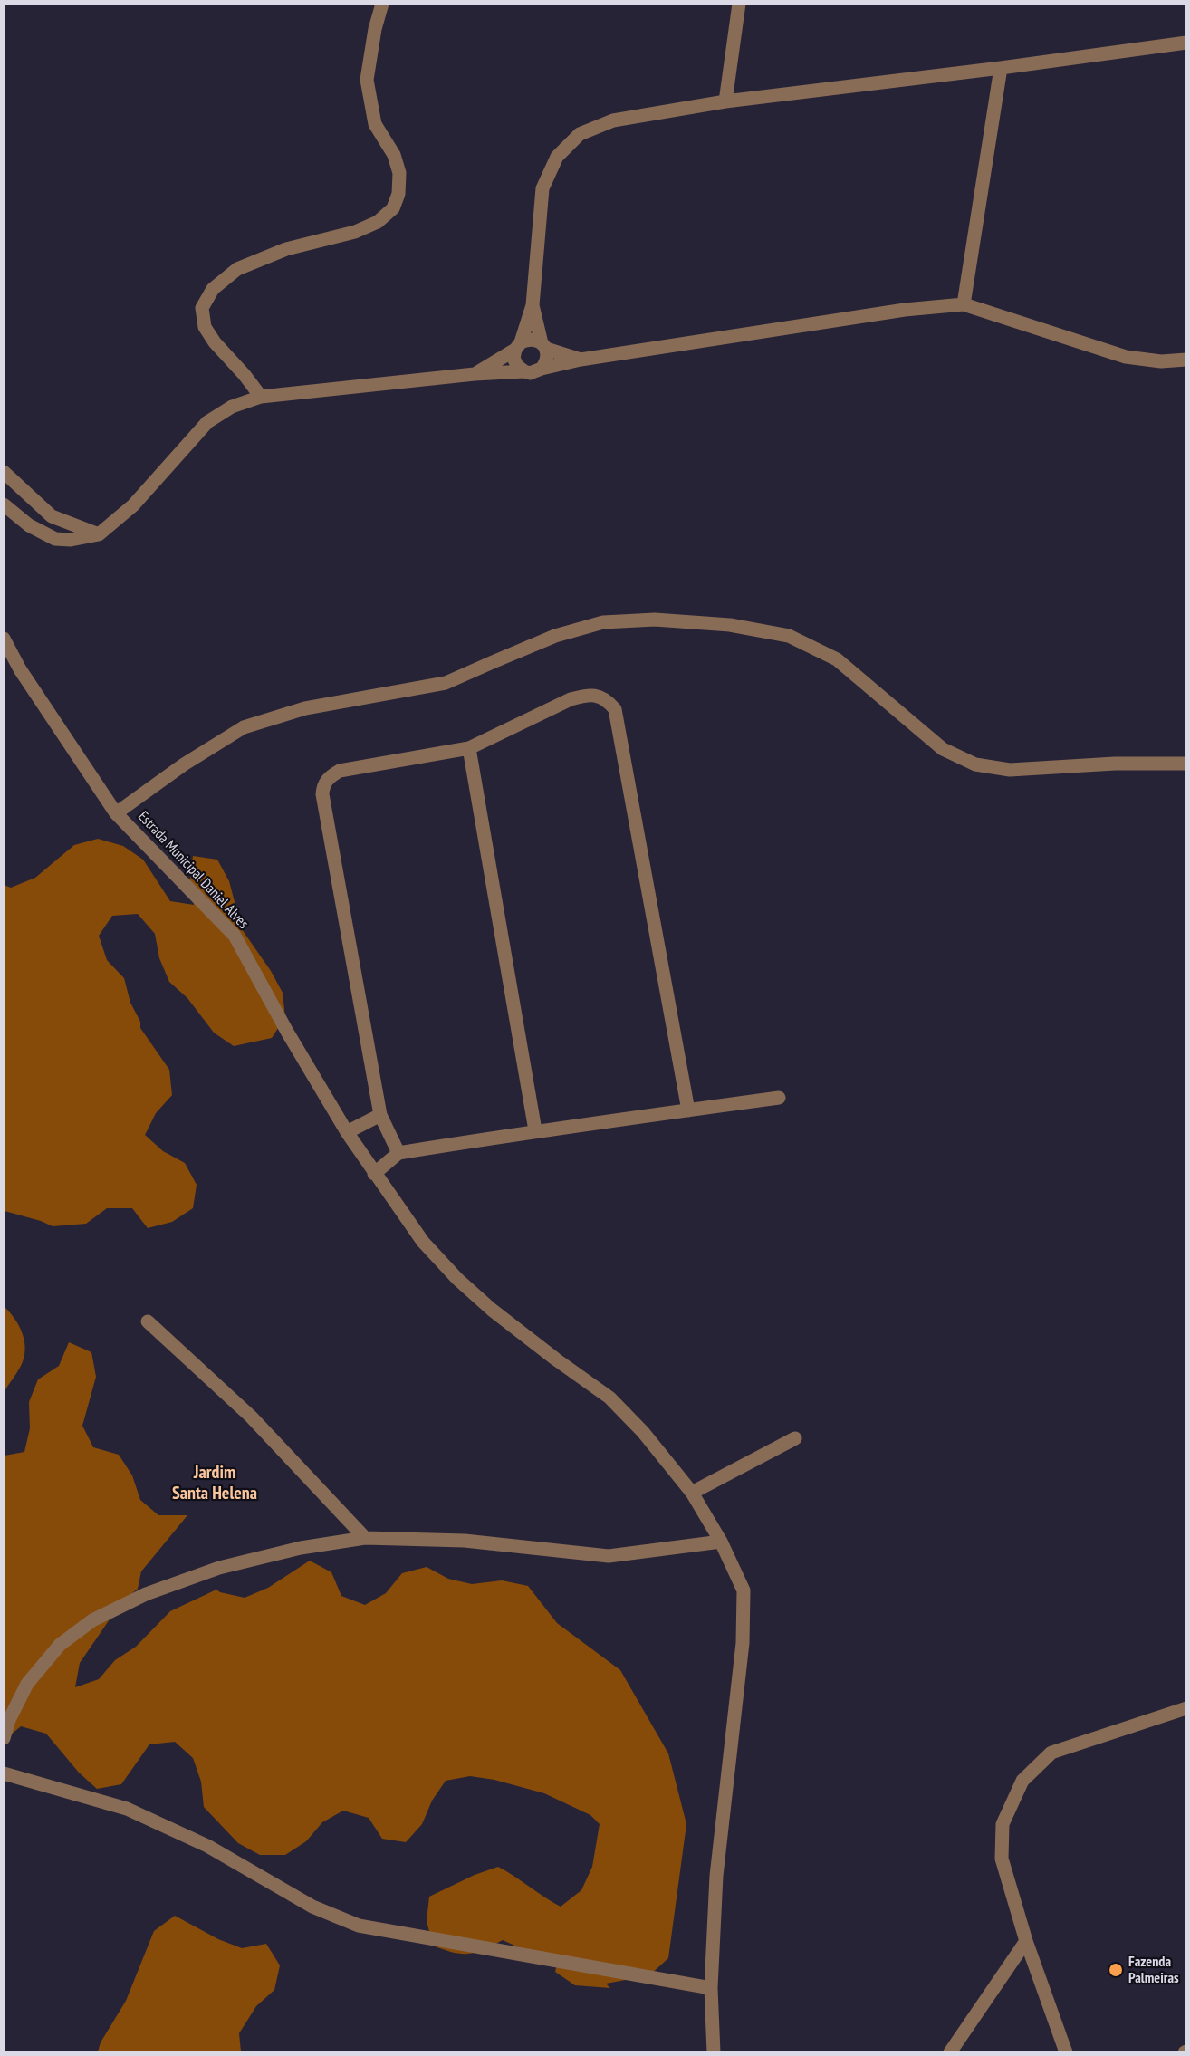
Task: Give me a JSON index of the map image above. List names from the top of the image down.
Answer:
{
  "streets": {
    "street": ["Estrada Municipal Daniel Alves"]
  },
  "districts": ["Jardim Santa Helena"],
  "places": ["Fazenda Palmeiras"]
}
